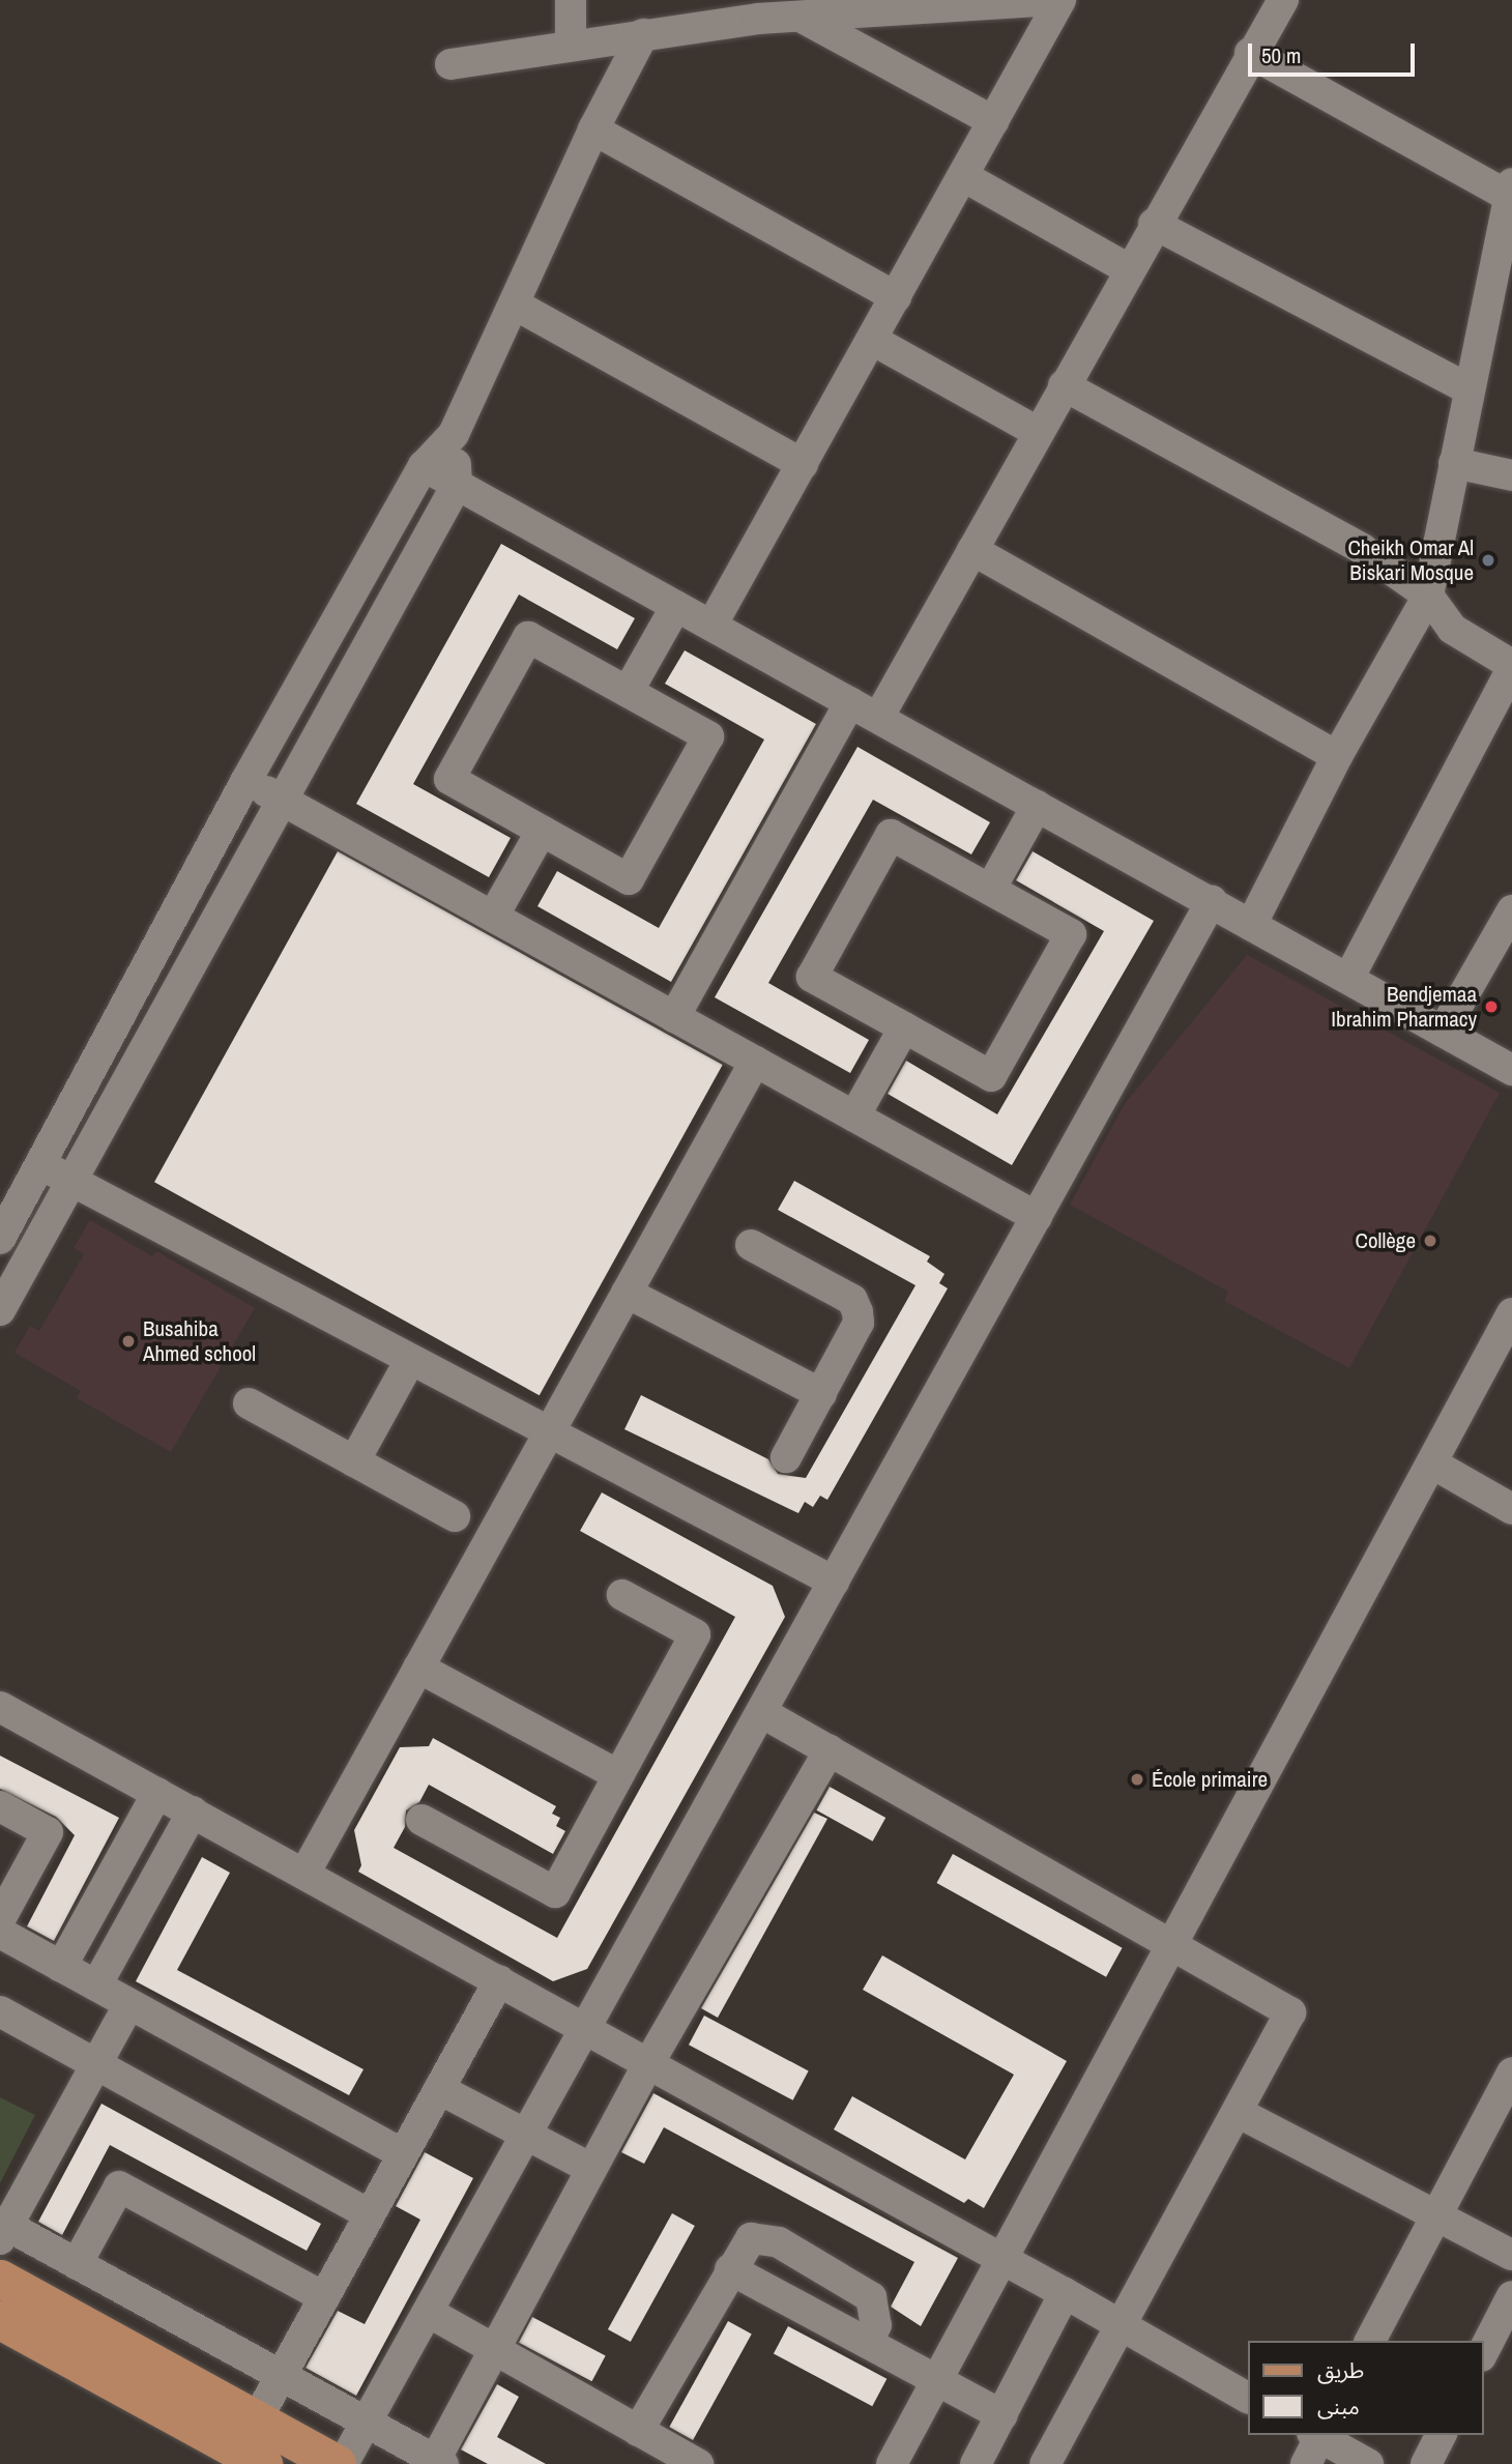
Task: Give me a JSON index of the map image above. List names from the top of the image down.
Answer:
{
  "places": [
    "Cheikh Omar Al Biskari Mosque",
    "Bendjemaa Ibrahim Pharmacy",
    "Collège",
    "Busahiba Ahmed school",
    "École primaire"
  ],
  "legend": ["طريق", "مبنى"],
  "scale_bar": "50 m"
}
